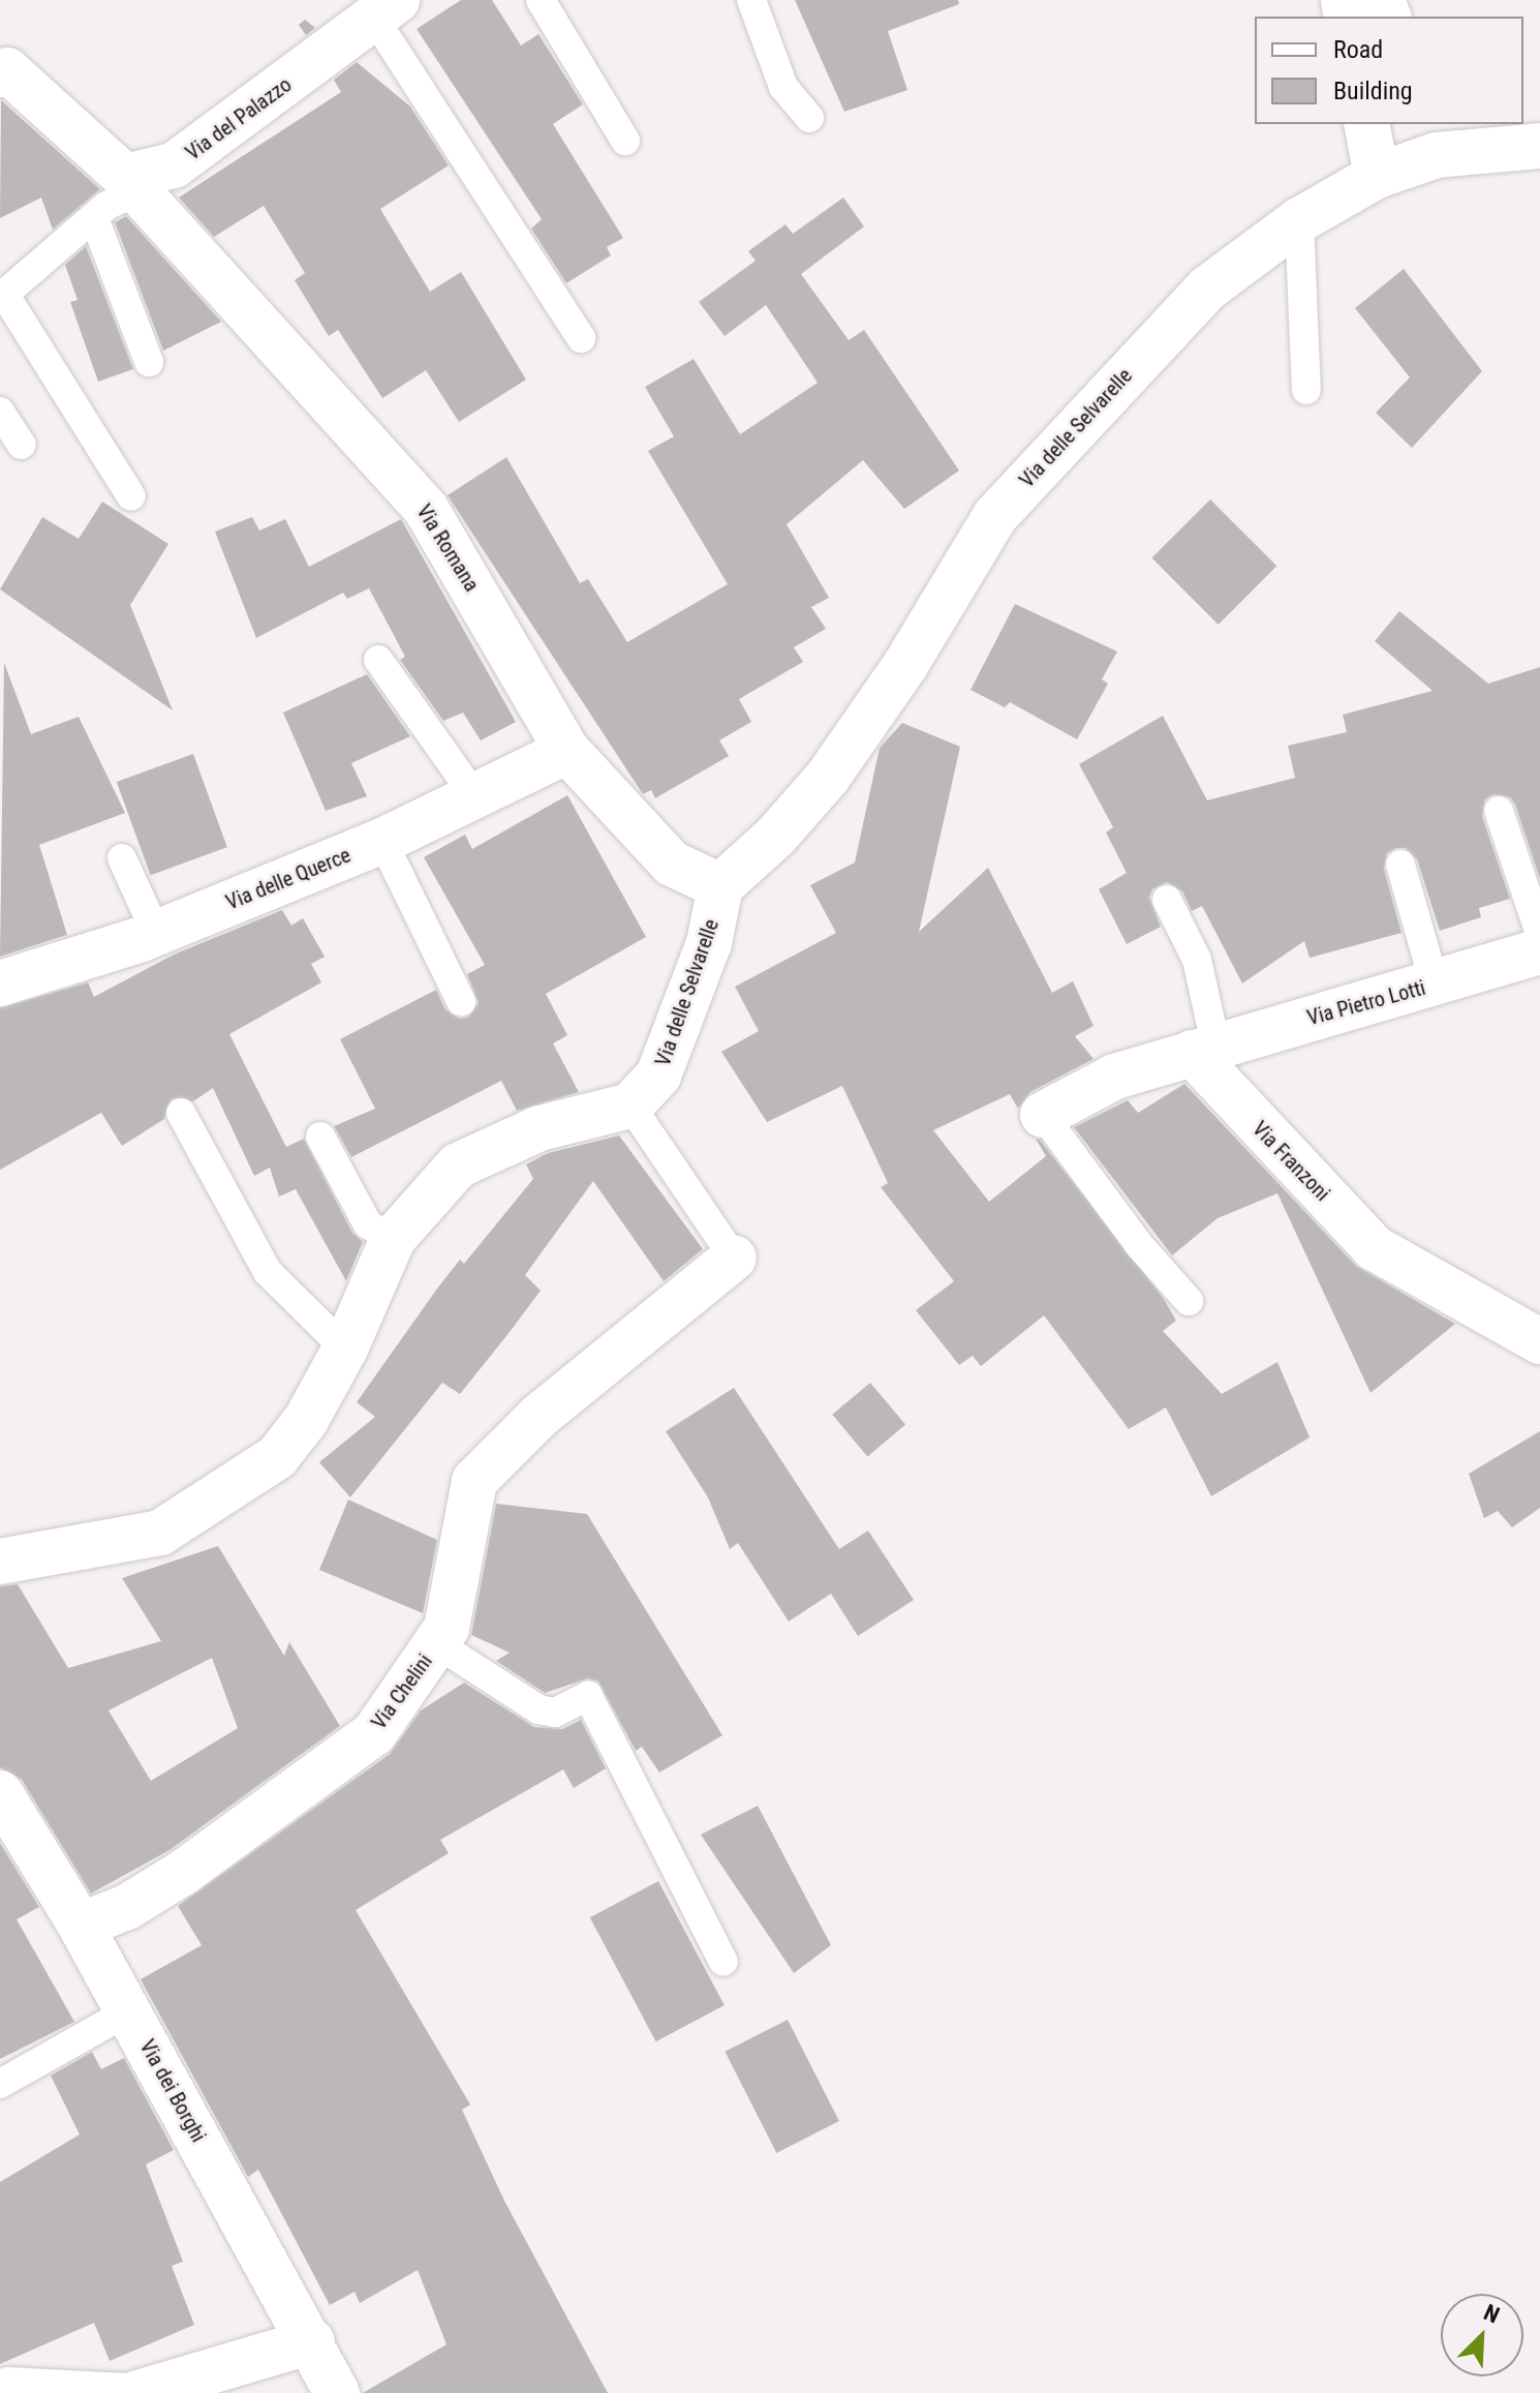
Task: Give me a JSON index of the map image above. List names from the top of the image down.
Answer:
{
  "streets": {
    "street": [
      "Via del Palazzo",
      "Via delle Selvarelle",
      "Via Romana",
      "Via delle Querce",
      "Via Pietro Lotti",
      "Via Franzoni",
      "Via Chelini",
      "Via dei Borghi"
    ]
  },
  "crossings": [
    ["Via del Palazzo", "Via Romana"],
    ["Via delle Selvarelle", "Via Romana"],
    ["Via Romana", "Via delle Querce"],
    ["Via Pietro Lotti", "Via Franzoni"],
    ["Via Chelini", "Via dei Borghi"]
  ],
  "legend": ["Road", "Building"],
  "north": "top right"
}
